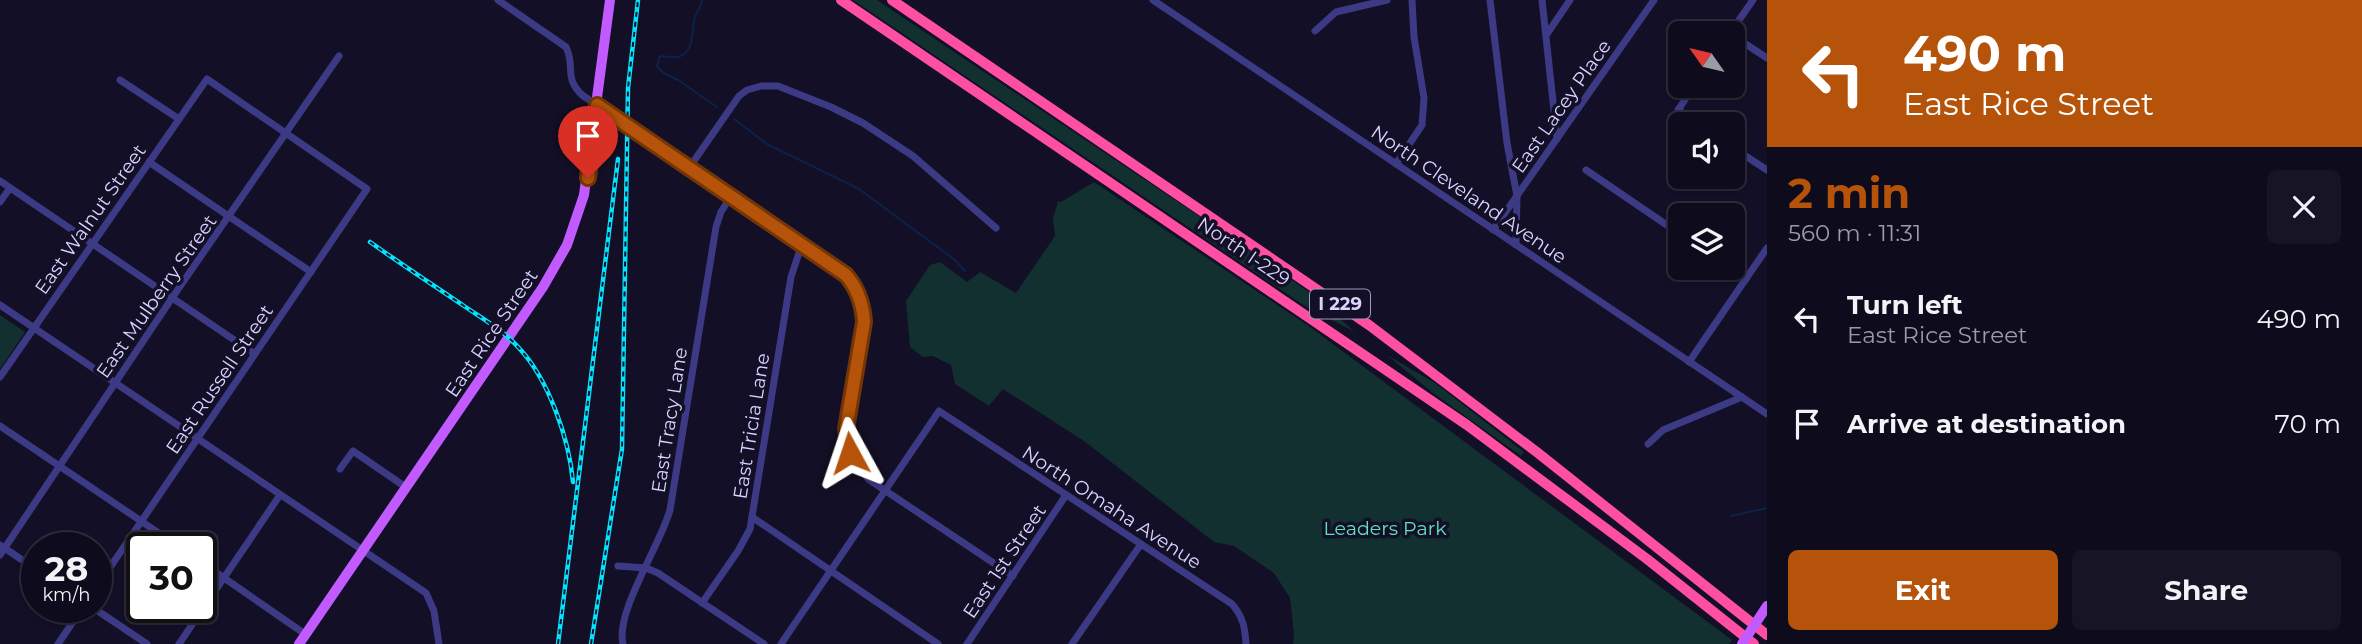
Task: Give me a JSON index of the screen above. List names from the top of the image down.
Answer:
{
  "streets": {
    "highway": ["North I-229", "I 229"],
    "main road": ["East Rice Street"],
    "street": [
      "East Lacey Place",
      "North Cleveland Avenue",
      "East Walnut Street",
      "East Mulberry Street",
      "East Russell Street",
      "East Tracy Lane",
      "East Tricia Lane",
      "North Omaha Avenue",
      "East 1st Street"
    ]
  },
  "crossings": [
    ["East Lacey Place", "North Cleveland Avenue"],
    ["East Walnut Street", "East Mulberry Street"],
    ["East Walnut Street", "East Russell Street"],
    ["East Mulberry Street", "East Russell Street"],
    ["North Omaha Avenue", "East 1st Street"]
  ],
  "parks": ["Leaders Park"],
  "north": "top left",
  "page": {
    "turn": ["490 m", "East Rice Street"],
    "heading": ["2 min", "560 m · 11:31"],
    "list": [
      {
        "name": "Turn left",
        "note": "East Rice Street",
        "value": "490 m"
      },
      {
        "name": "Arrive at destination",
        "value": "70 m"
      }
    ],
    "speed": "28 km/h",
    "limit": "30",
    "buttons": ["Exit", "Share"]
  }
}
